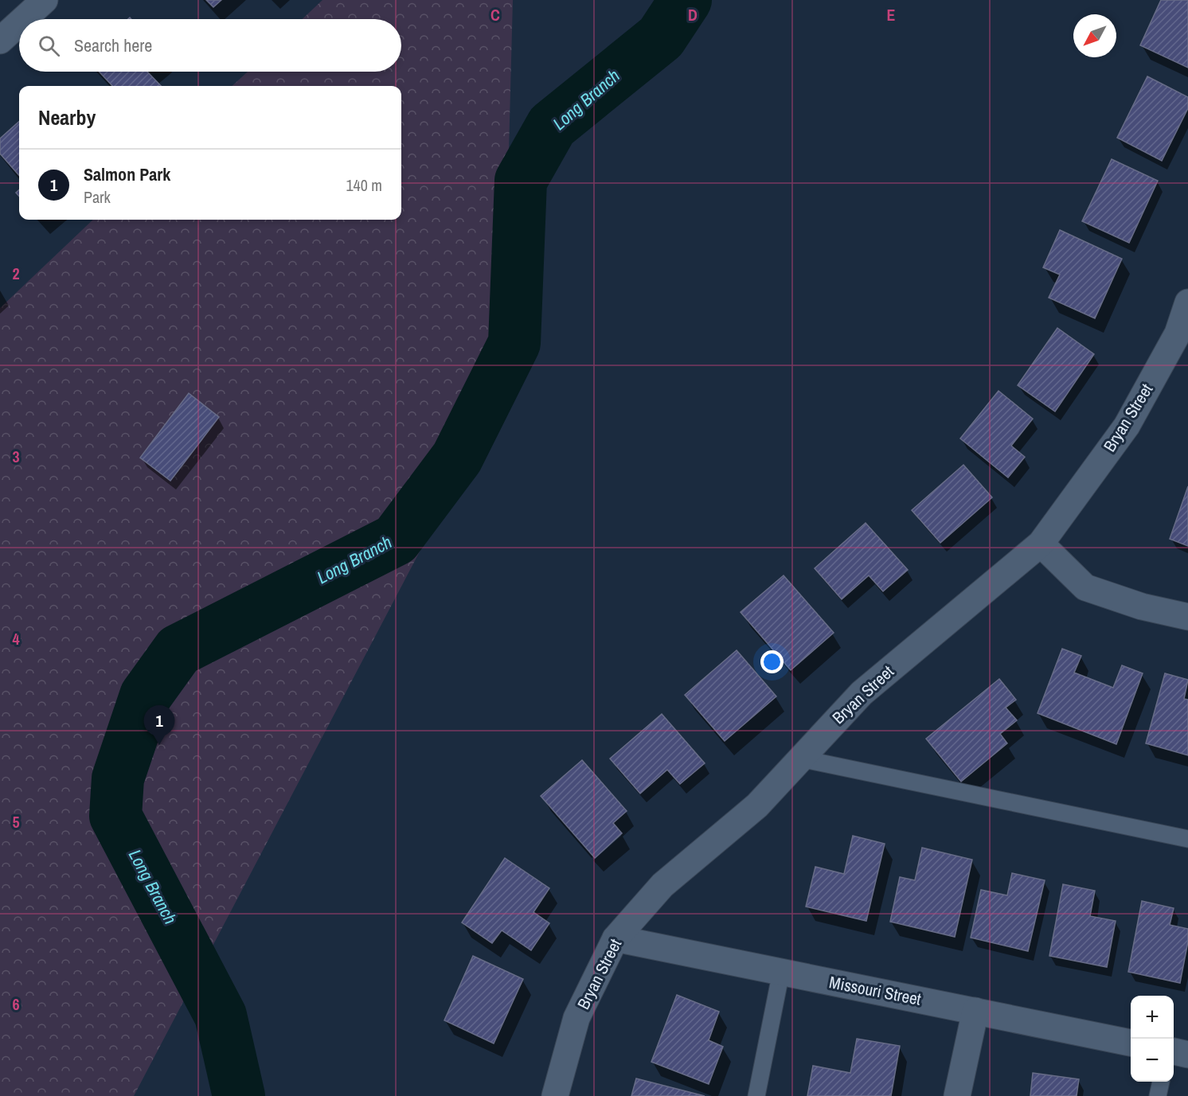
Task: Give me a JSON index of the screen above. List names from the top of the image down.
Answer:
{
  "streets": {
    "street": ["Bryan Street", "Missouri Street"]
  },
  "crossings": [
    ["Bryan Street", "Missouri Street"]
  ],
  "water": ["Long Branch"],
  "north": "bottom left",
  "page": {
    "search": "Search here",
    "heading": "Nearby",
    "list": [
      {
        "mark": "1",
        "name": "Salmon Park",
        "note": "Park",
        "value": "140 m"
      }
    ],
    "pins": "1",
    "map_buttons": ["+", "−"]
  },
  "grid": {
    "columns": ["C", "D", "E"],
    "rows": [
      "2",
      "3",
      "4",
      "5",
      "6"
    ]
  }
}
